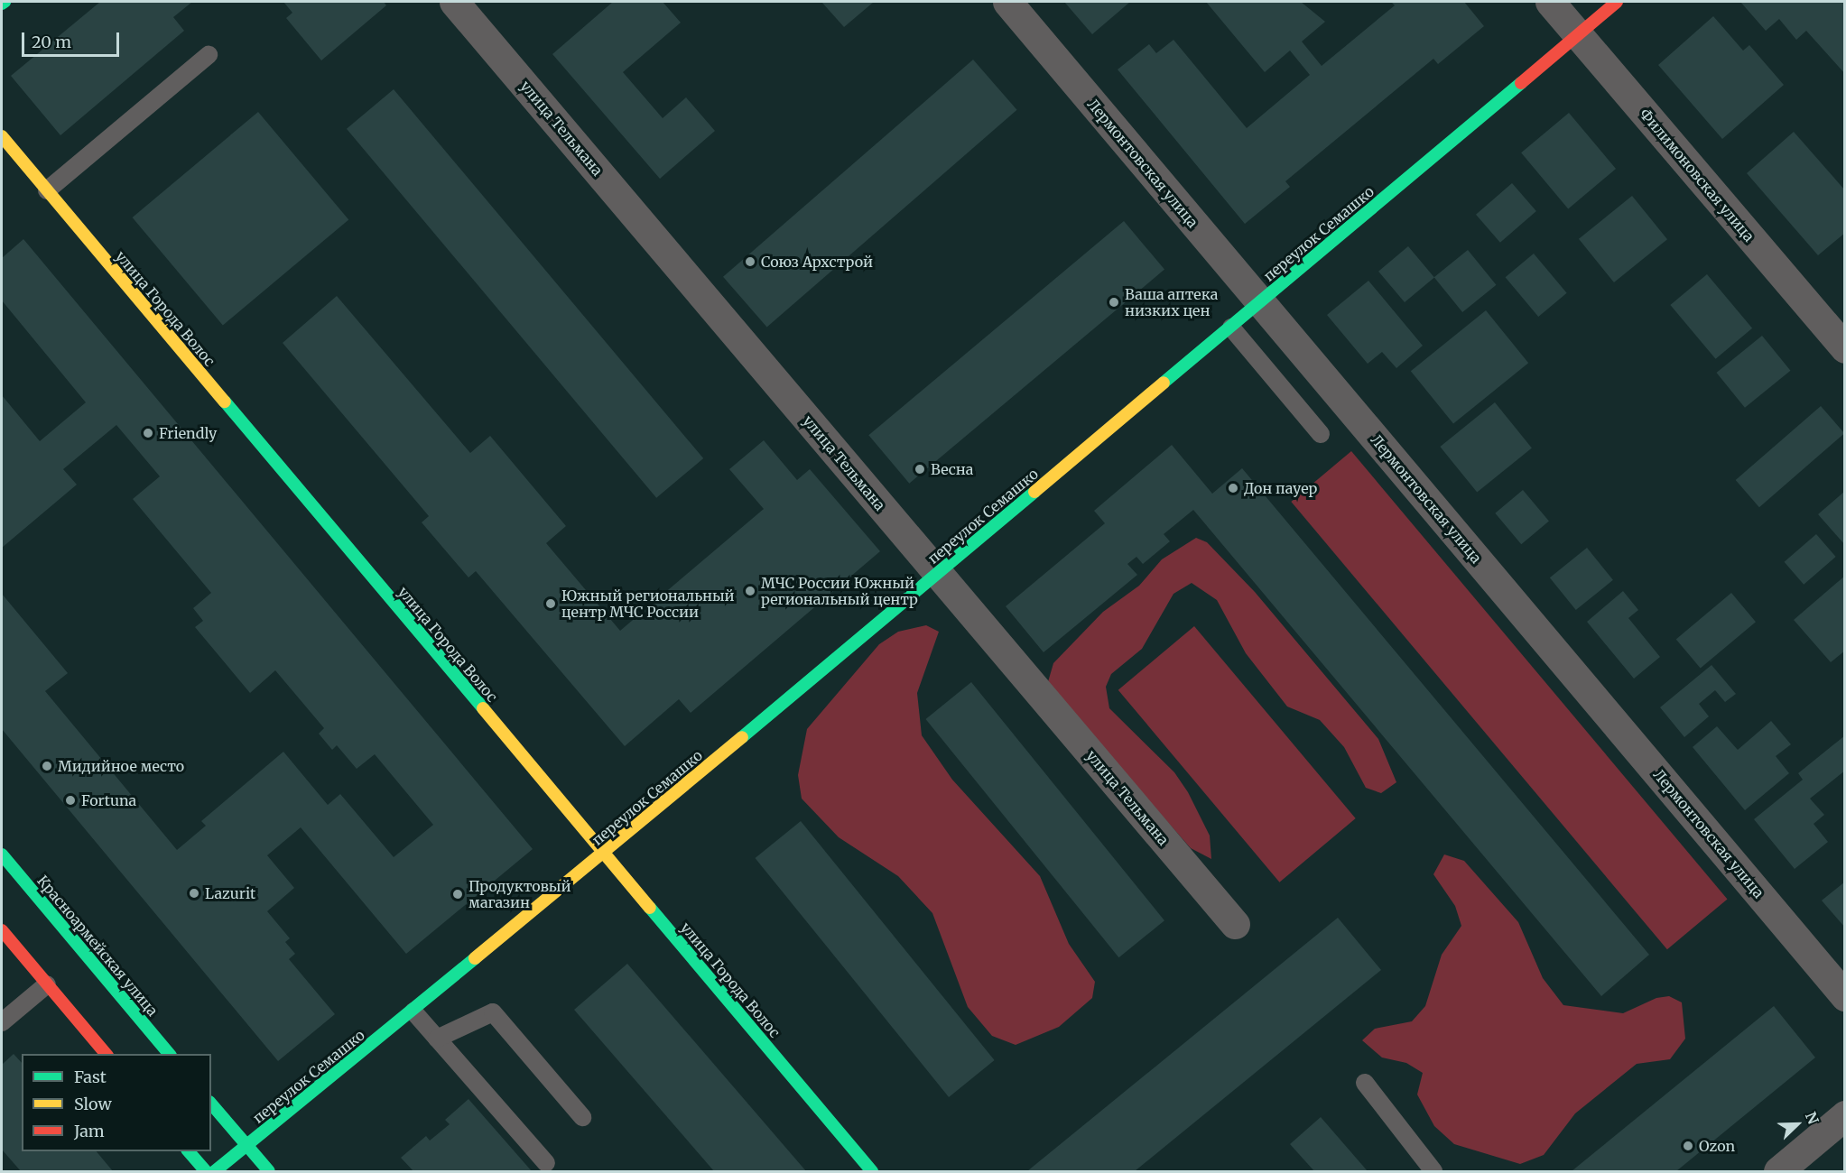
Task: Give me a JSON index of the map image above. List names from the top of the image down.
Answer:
{
  "streets": {
    "street": [
      "улица Тельмана",
      "Лермонтовская улица",
      "Филимоновская улица",
      "переулок Семашко",
      "улица Города Волос",
      "Красноармейская улица"
    ]
  },
  "crossings": [
    ["улица Тельмана", "переулок Семашко"],
    ["Лермонтовская улица", "переулок Семашко"],
    ["Филимоновская улица", "переулок Семашко"],
    ["переулок Семашко", "улица Города Волос"]
  ],
  "places": [
    "Союз Архстрой",
    "Ваша аптека низких цен",
    "Friendly",
    "Весна",
    "Дон пауер",
    "МЧС России Южный региональный центр",
    "Южный региональный центр МЧС России",
    "Мидийное место",
    "Fortuna",
    "Lazurit",
    "Продуктовый магазин",
    "Ozon"
  ],
  "legend": ["Fast", "Slow", "Jam"],
  "scale_bar": "20 m",
  "north": "top right"
}
